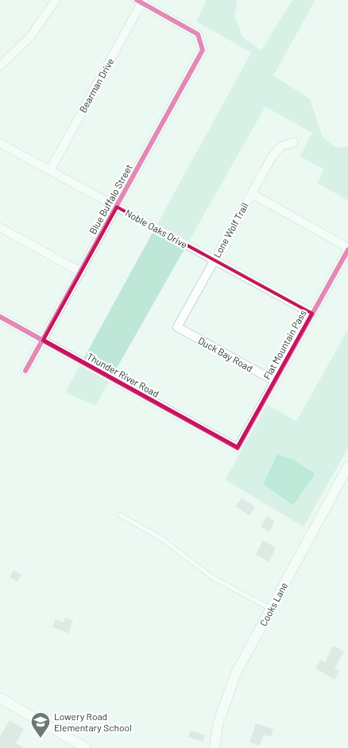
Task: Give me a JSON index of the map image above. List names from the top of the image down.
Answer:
{
  "streets": {
    "street": [
      "Bearman Drive",
      "Blue Buffalo Street",
      "Noble Oaks Drive",
      "Lone Wolf Trail",
      "Flat Mountain Pass",
      "Duck Bay Road",
      "Thunder River Road",
      "Cooks Lane"
    ]
  },
  "crossings": [
    ["Bearman Drive", "Blue Buffalo Street"],
    ["Bearman Drive", "Noble Oaks Drive"],
    ["Blue Buffalo Street", "Noble Oaks Drive"],
    ["Blue Buffalo Street", "Thunder River Road"],
    ["Noble Oaks Drive", "Lone Wolf Trail"],
    ["Noble Oaks Drive", "Flat Mountain Pass"],
    ["Lone Wolf Trail", "Duck Bay Road"],
    ["Flat Mountain Pass", "Duck Bay Road"],
    ["Flat Mountain Pass", "Thunder River Road"]
  ],
  "places": {
    "school or university": ["Lowery Road Elementary School"]
  }
}
